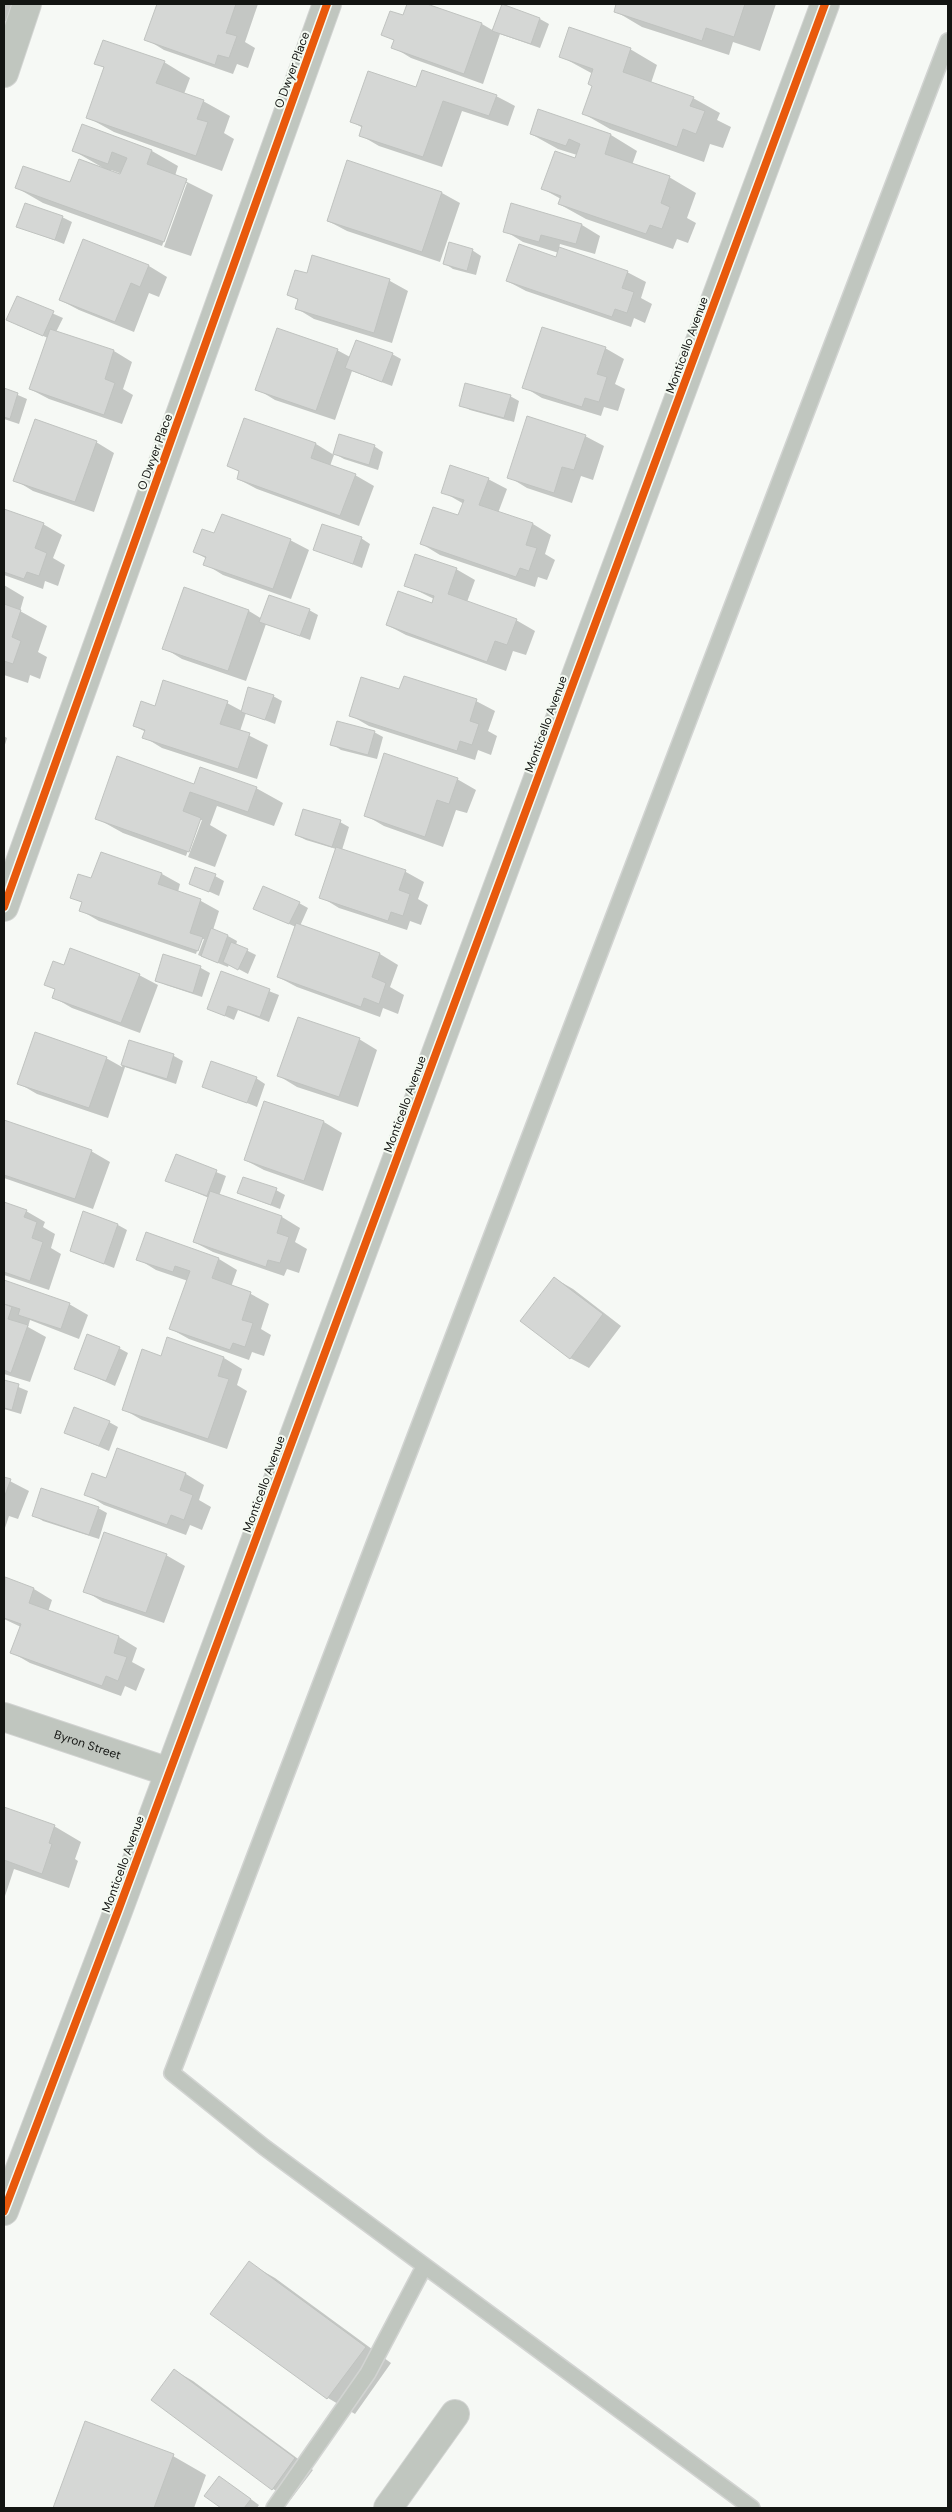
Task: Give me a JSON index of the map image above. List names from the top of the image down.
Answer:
{
  "streets": {
    "street": ["O Dwyer Place", "Monticello Avenue", "Byron Street"]
  },
  "crossings": [
    ["Monticello Avenue", "Byron Street"]
  ]
}
